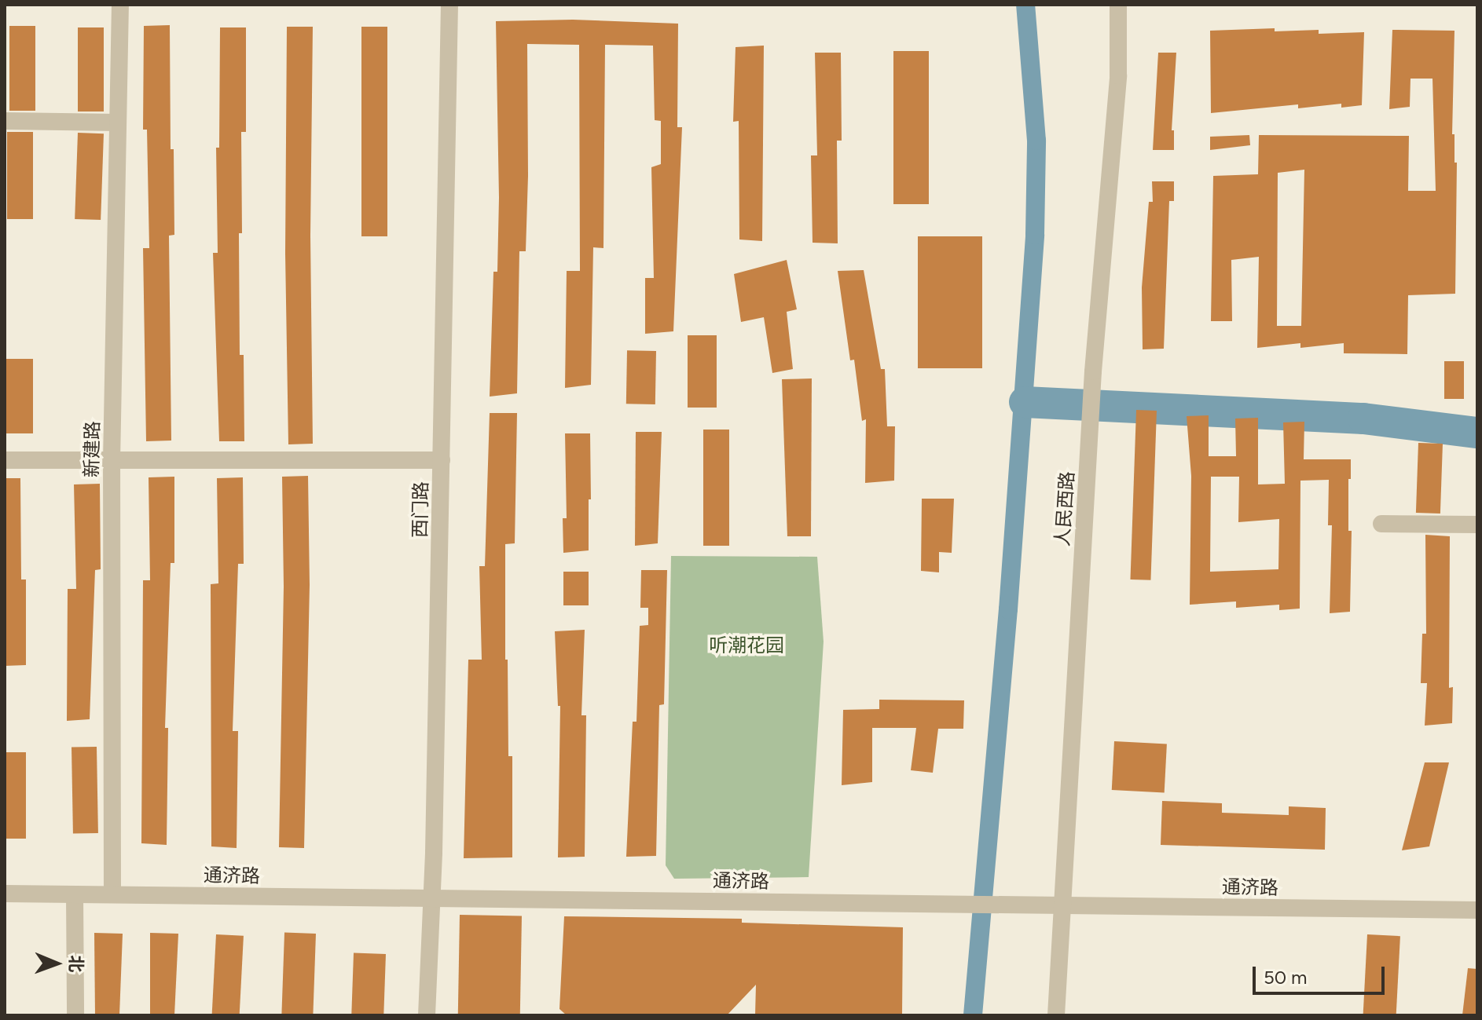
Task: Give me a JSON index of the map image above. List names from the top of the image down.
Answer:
{
  "streets": {
    "street": [
      "新建路",
      "人民西路",
      "西门路",
      "通济路"
    ]
  },
  "crossings": [
    ["新建路", "通济路"],
    ["人民西路", "通济路"],
    ["西门路", "通济路"]
  ],
  "parks": ["听潮花园"],
  "scale_bar": "50 m",
  "north": "right"
}
